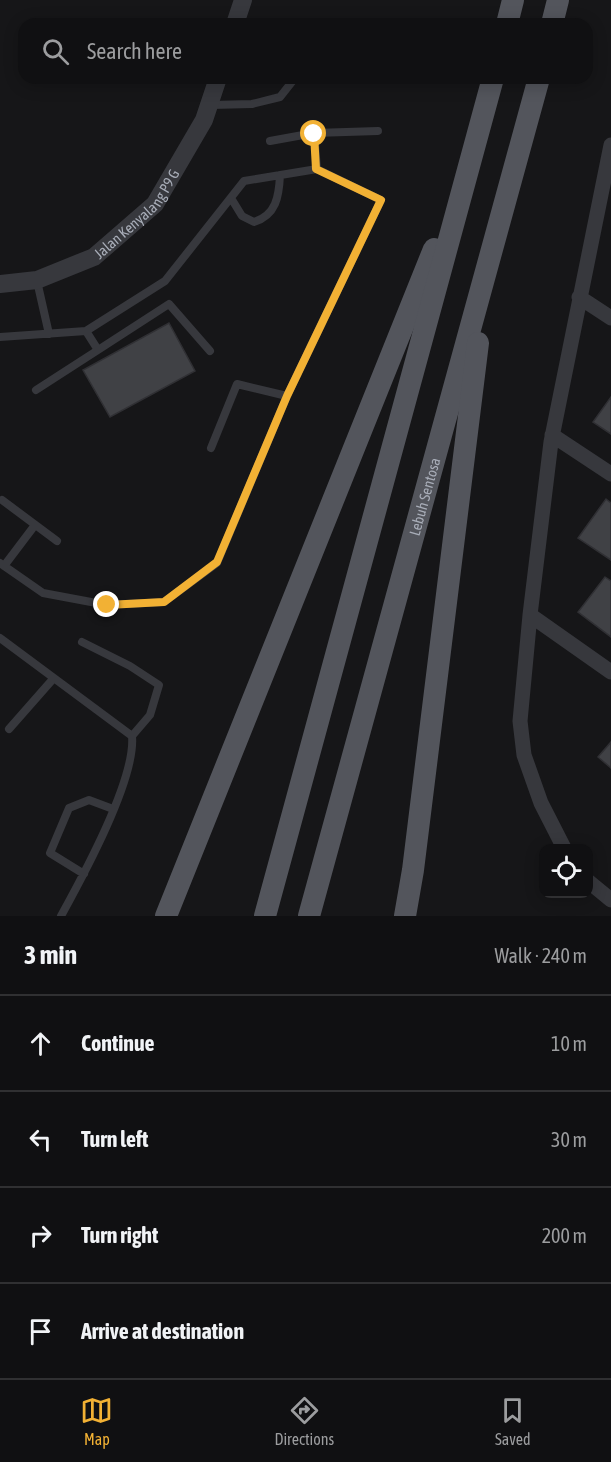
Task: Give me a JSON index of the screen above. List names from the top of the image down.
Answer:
{
  "streets": {
    "main road": ["Lebuh Sentosa"],
    "street": ["Jalan Kenyalang P9 G"]
  },
  "page": {
    "search": "Search here",
    "heading": ["3 min", "Walk · 240 m"],
    "list": [
      ["Continue", "10 m"],
      ["Turn left", "30 m"],
      ["Turn right", "200 m"],
      "Arrive at destination"
    ],
    "nav": ["Map", "Directions", "Saved"]
  }
}
